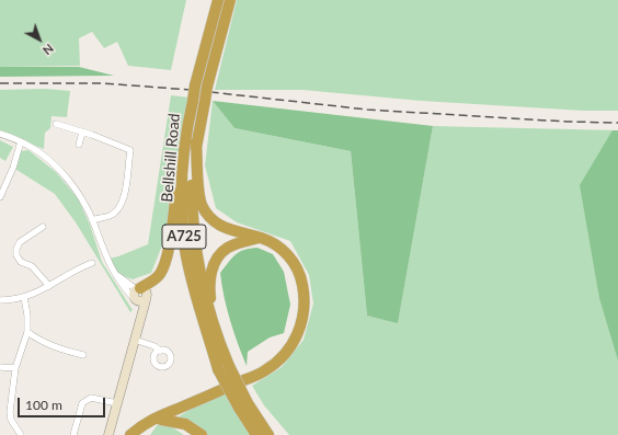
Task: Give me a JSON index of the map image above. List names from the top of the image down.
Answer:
{
  "streets": {
    "highway": ["Bellshill Road", "A725"]
  },
  "crossings": [
    ["Bellshill Road", "A725"]
  ],
  "scale_bar": "100 m",
  "north": "bottom right"
}
